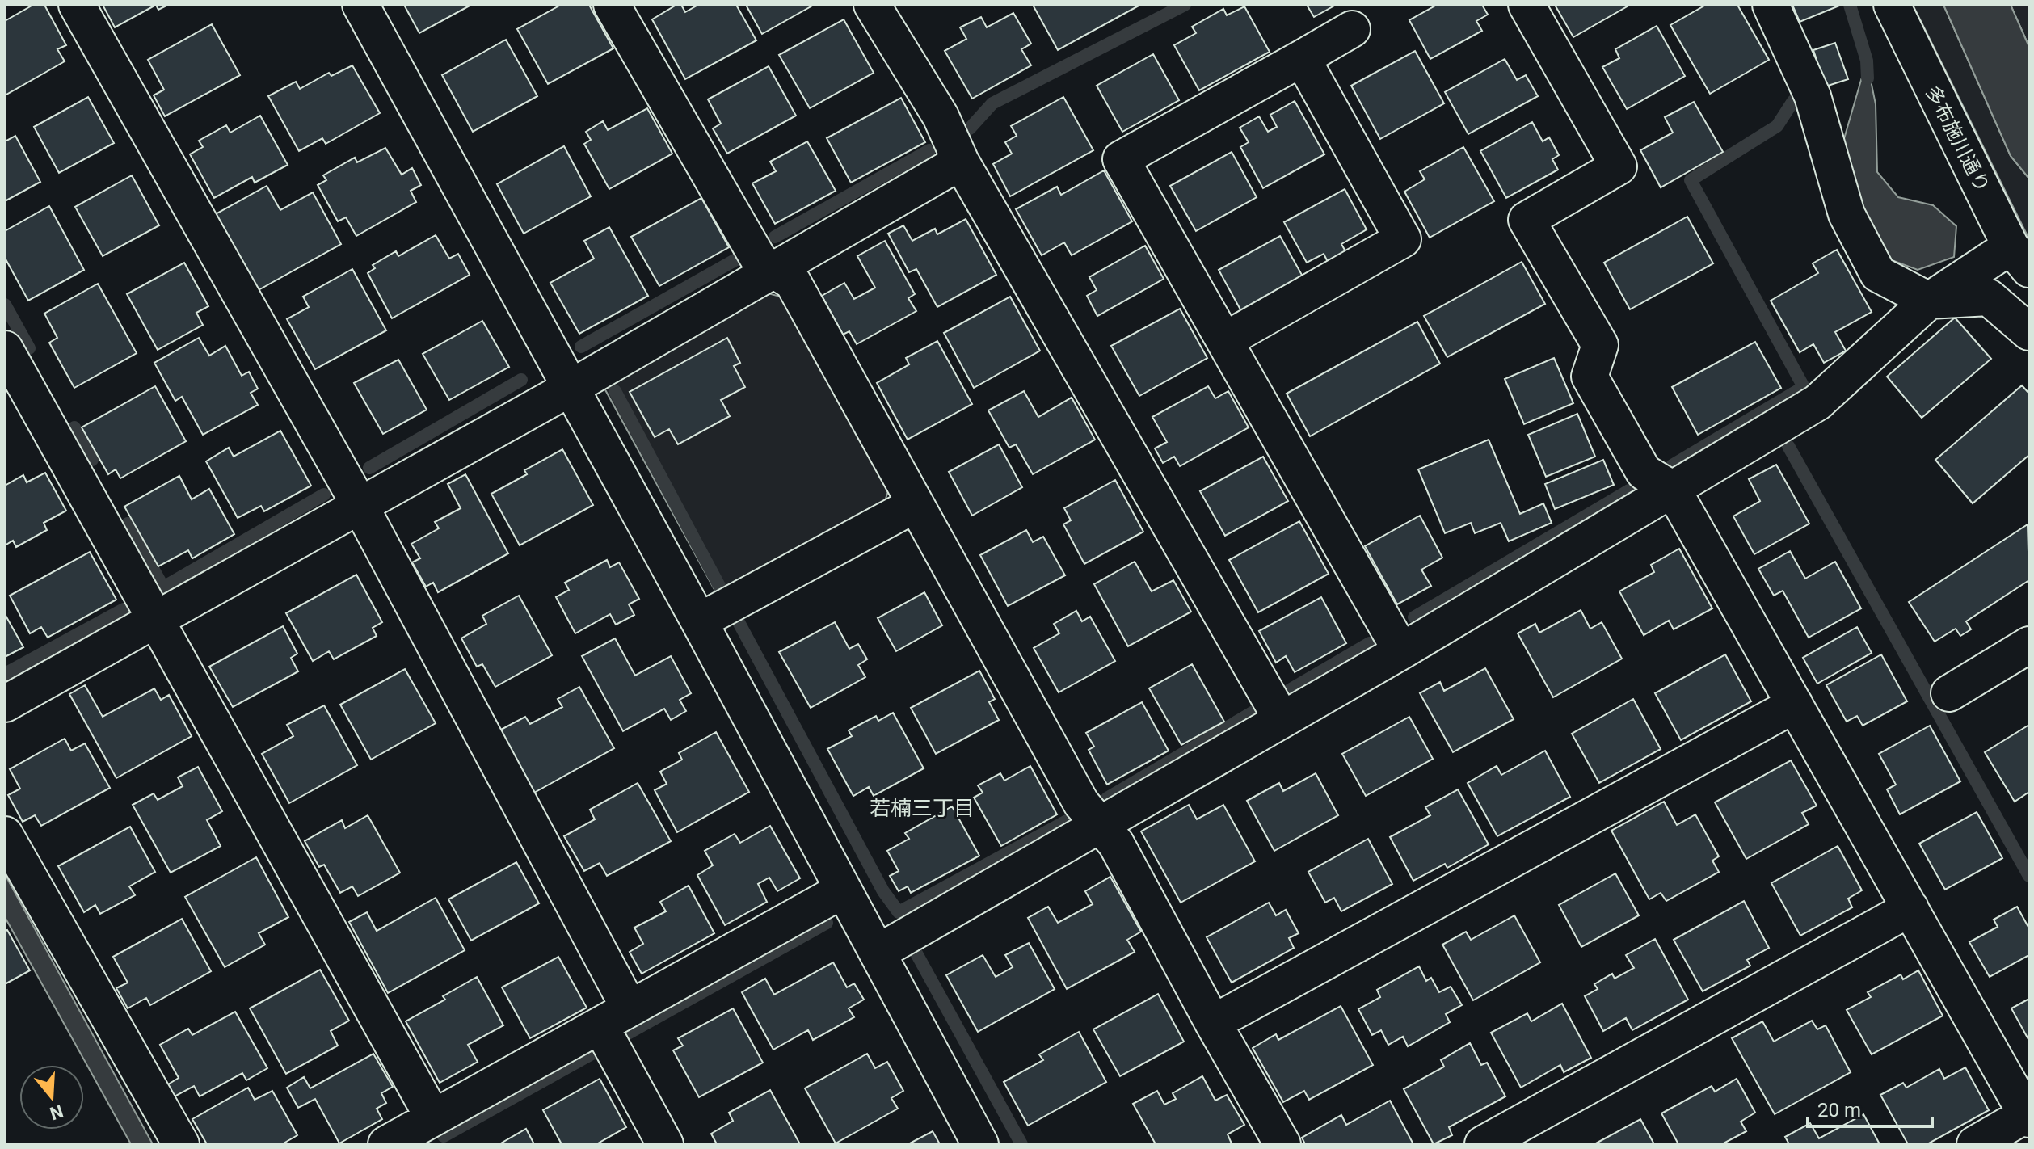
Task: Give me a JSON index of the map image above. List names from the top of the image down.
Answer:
{
  "streets": {
    "street": ["多布施川通り"]
  },
  "districts": ["若楠三丁目"],
  "scale_bar": "20 m",
  "north": "bottom"
}
